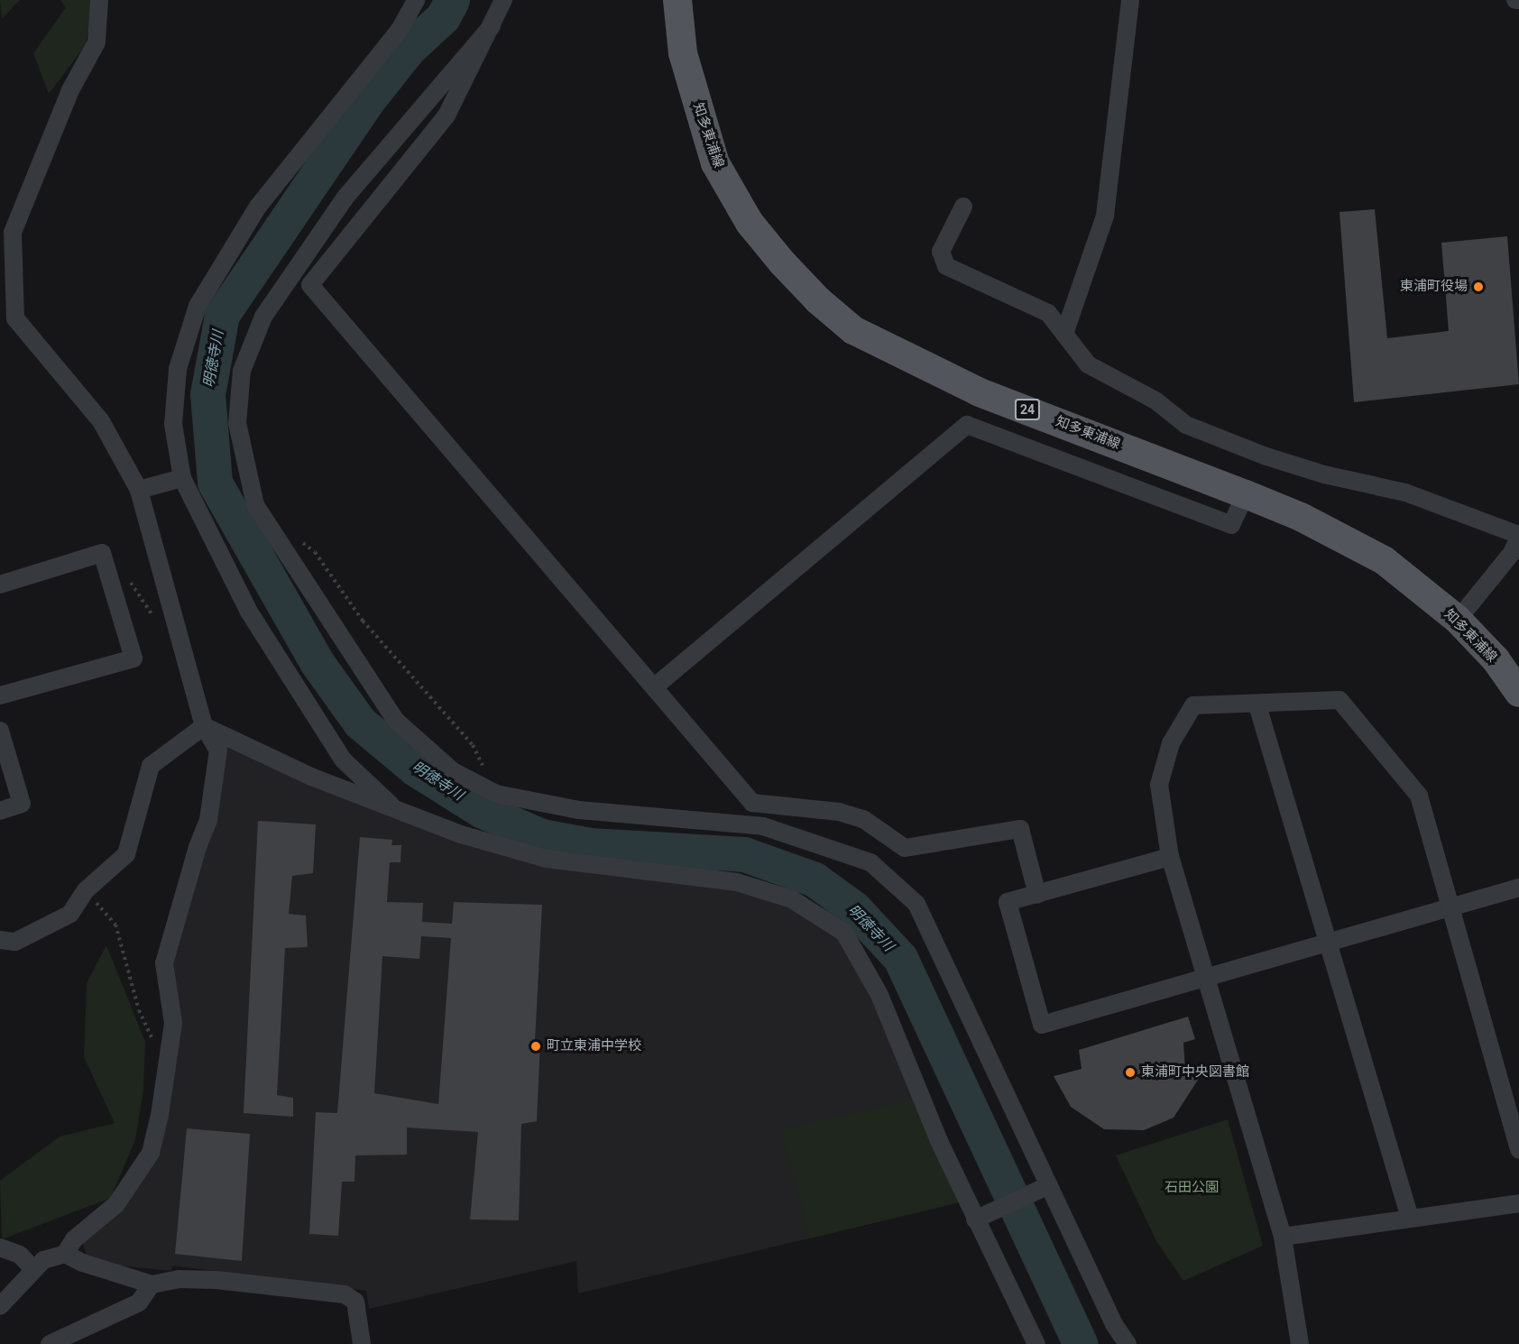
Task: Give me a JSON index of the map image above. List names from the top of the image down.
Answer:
{
  "streets": {
    "main road": ["知多東浦線", "24"]
  },
  "water": ["明徳寺川"],
  "parks": ["石田公園"],
  "places": ["東浦町役場", "町立東浦中学校", "東浦町中央図書館"]
}
